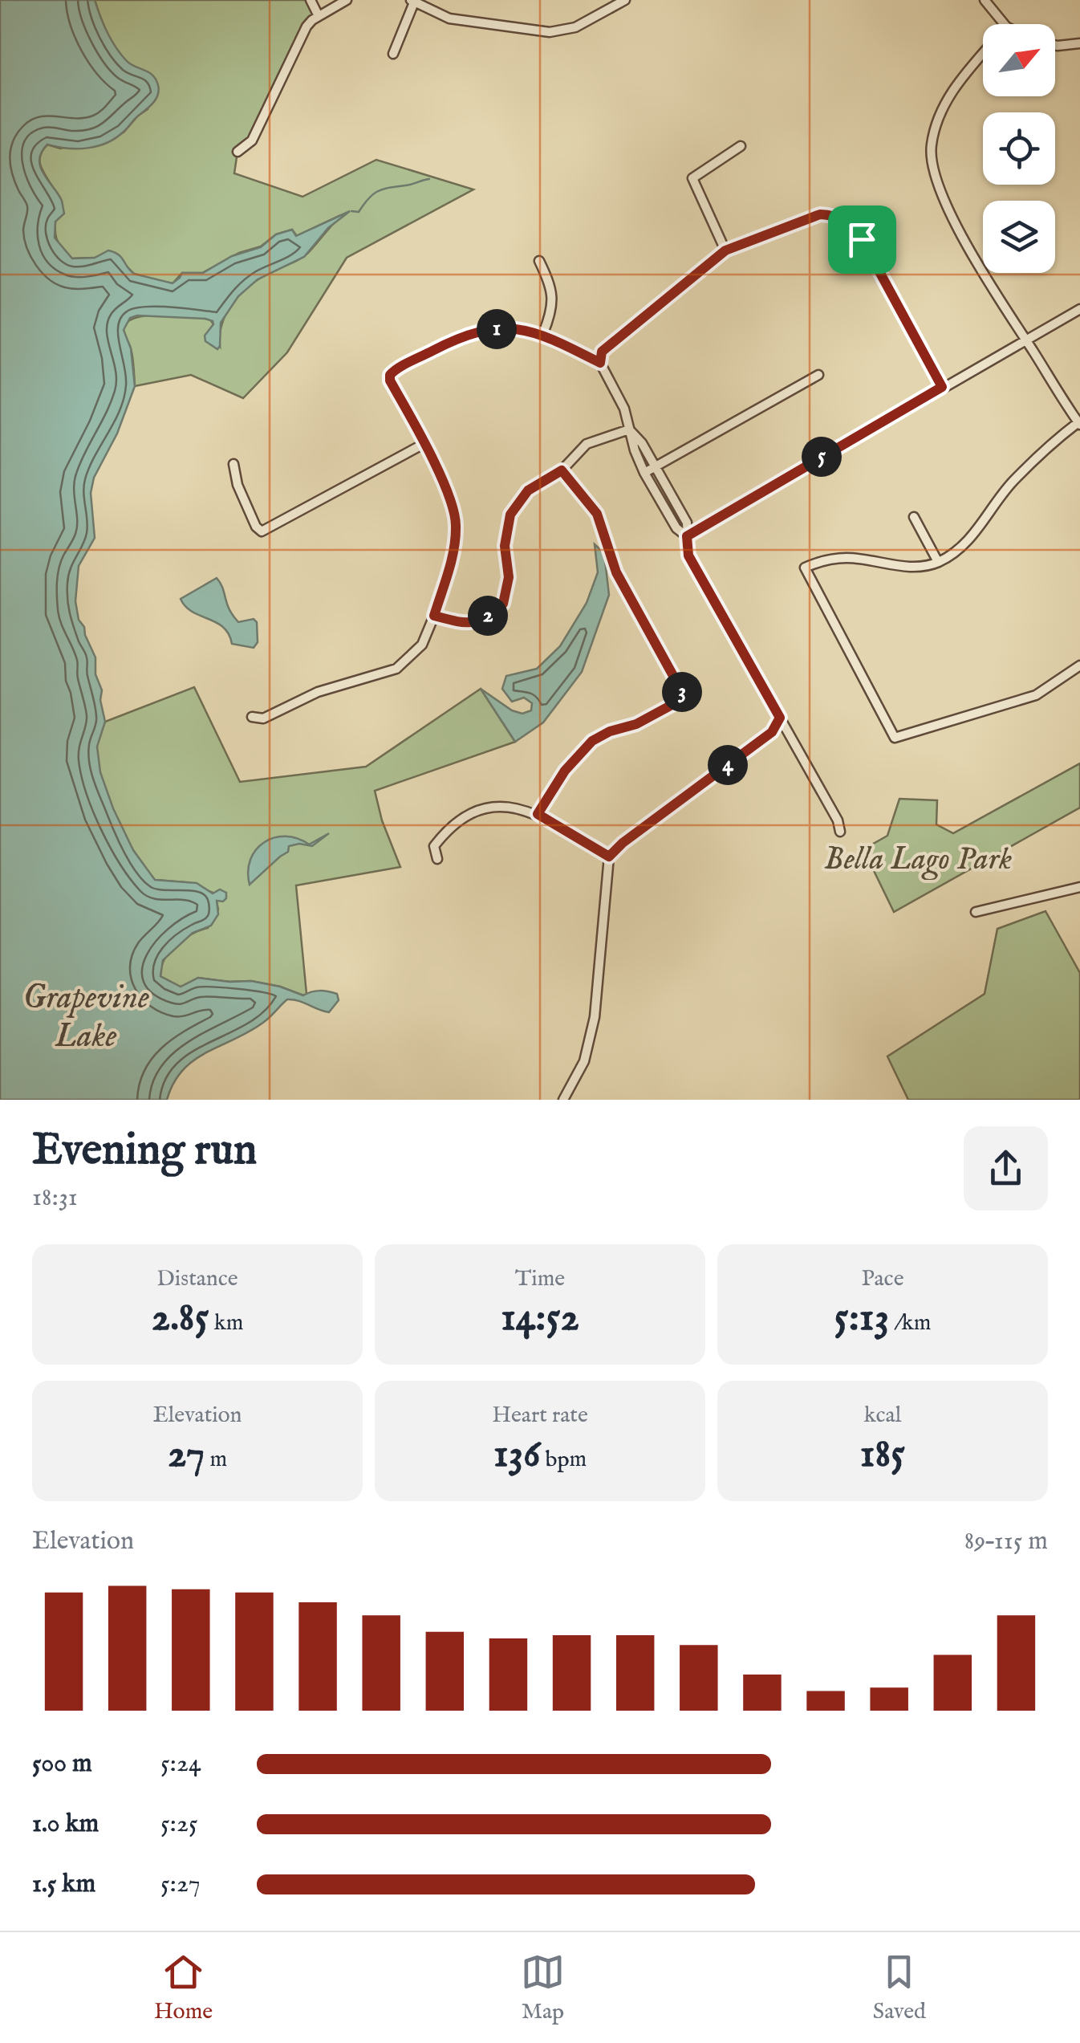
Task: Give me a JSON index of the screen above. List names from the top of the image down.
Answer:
{
  "water": ["Grapevine Lake"],
  "parks": ["Bella Lago Park"],
  "north": "top right",
  "page": {
    "pins": [
      "1",
      "5",
      "2",
      "3",
      "4"
    ],
    "heading": ["Evening run", "18:31"],
    "stats": [
      ["Distance", "2.85 km"],
      ["Time", "14:52"],
      ["Pace", "5:13 /km"],
      ["Elevation", "27 m"],
      ["Heart rate", "136 bpm"],
      ["kcal", "185"]
    ],
    "chart": ["Elevation", "89–115 m"],
    "list": [
      {
        "name": "500 m",
        "note": "5:24"
      },
      {
        "name": "1.0 km",
        "note": "5:25"
      },
      {
        "name": "1.5 km",
        "note": "5:27"
      }
    ],
    "tabs": ["Home", "Map", "Saved"]
  }
}
